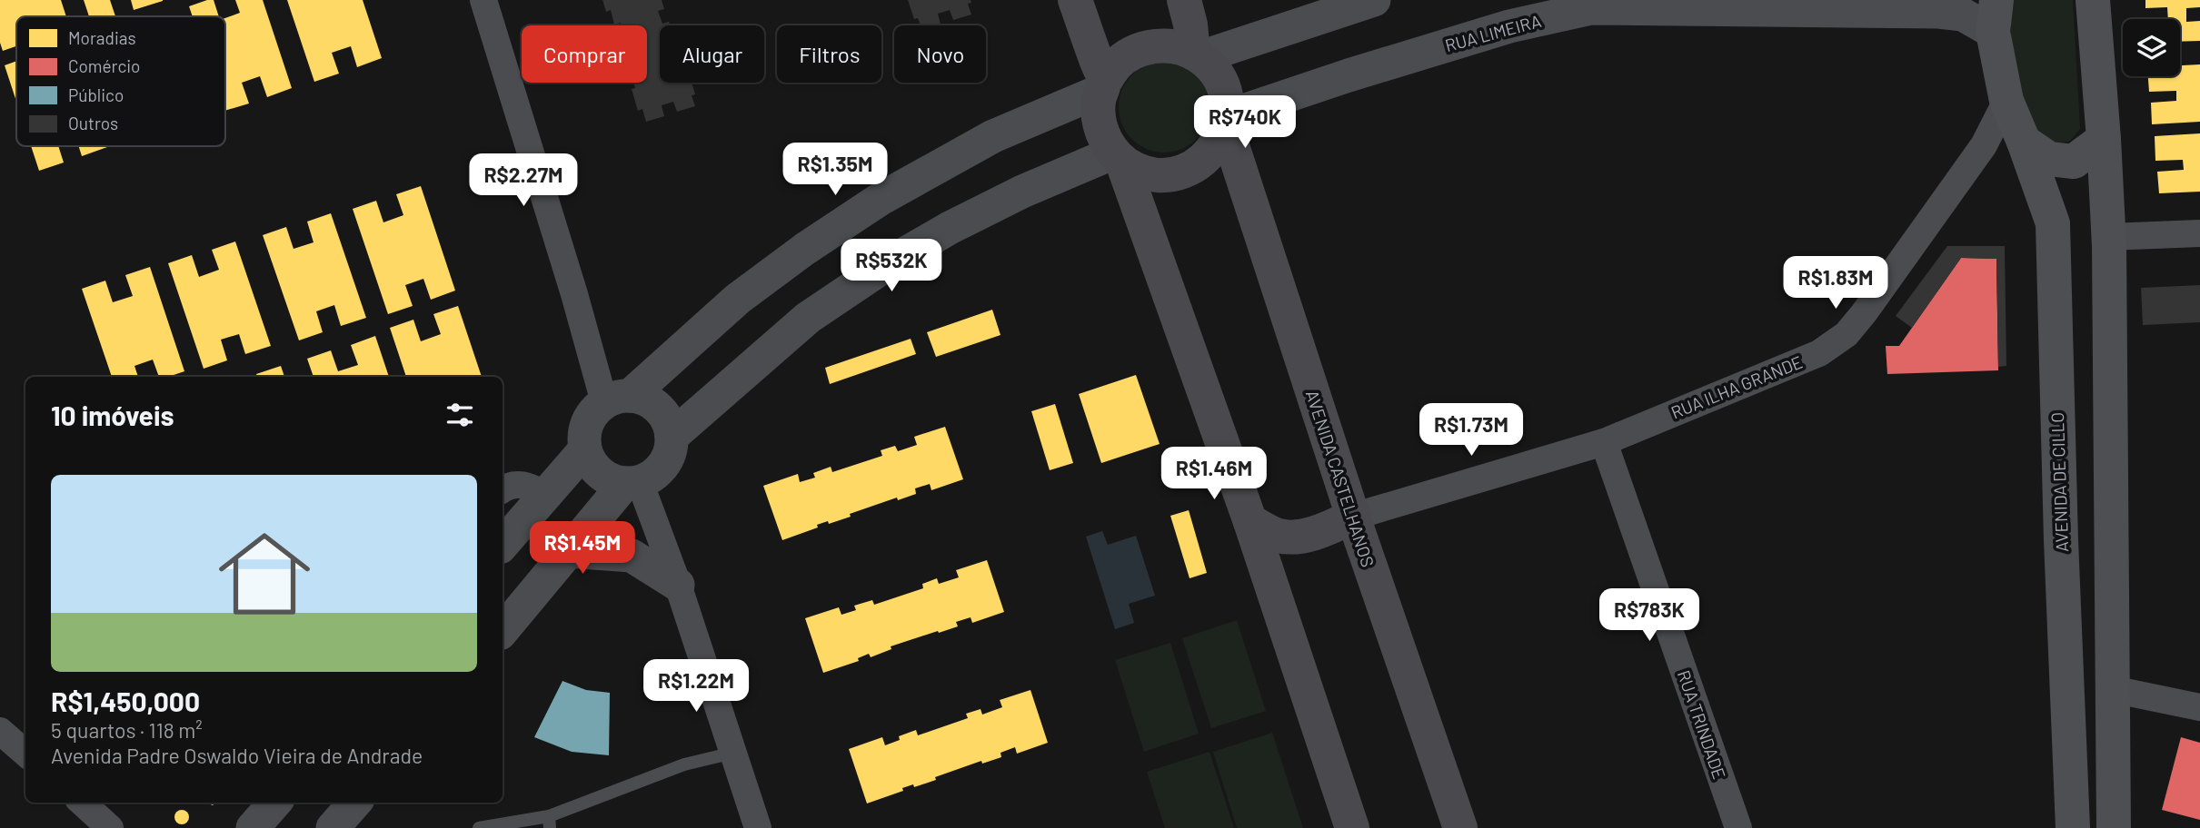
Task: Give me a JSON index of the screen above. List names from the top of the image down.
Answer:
{
  "streets": {
    "main road": ["AVENIDA CASTELHANOS", "AVENIDA DE CILLO"],
    "street": ["RUA LIMEIRA", "RUA ILHA GRANDE", "RUA TRINDADE"]
  },
  "crossings": [
    ["RUA LIMEIRA", "AVENIDA CASTELHANOS"],
    ["RUA LIMEIRA", "AVENIDA DE CILLO"],
    ["RUA ILHA GRANDE", "AVENIDA CASTELHANOS"],
    ["RUA ILHA GRANDE", "AVENIDA DE CILLO"],
    ["RUA ILHA GRANDE", "RUA TRINDADE"]
  ],
  "legend": [
    "Moradias",
    "Comércio",
    "Público",
    "Outros"
  ],
  "page": {
    "chip": [
      "Comprar",
      "Alugar",
      "Filtros",
      "Novo"
    ],
    "price": [
      "R$740K",
      "R$1.35M",
      "R$2.27M",
      "R$532K",
      "R$1.83M",
      "R$1.73M",
      "R$1.46M",
      "R$1.45M",
      "R$783K",
      "R$1.22M"
    ],
    "heading": "10 imóveis",
    "list": [
      {
        "name": "R$1,450,000",
        "note": "5 quartos · 118 m² · Avenida Padre Oswaldo Vieira de Andrade"
      }
    ]
  }
}
